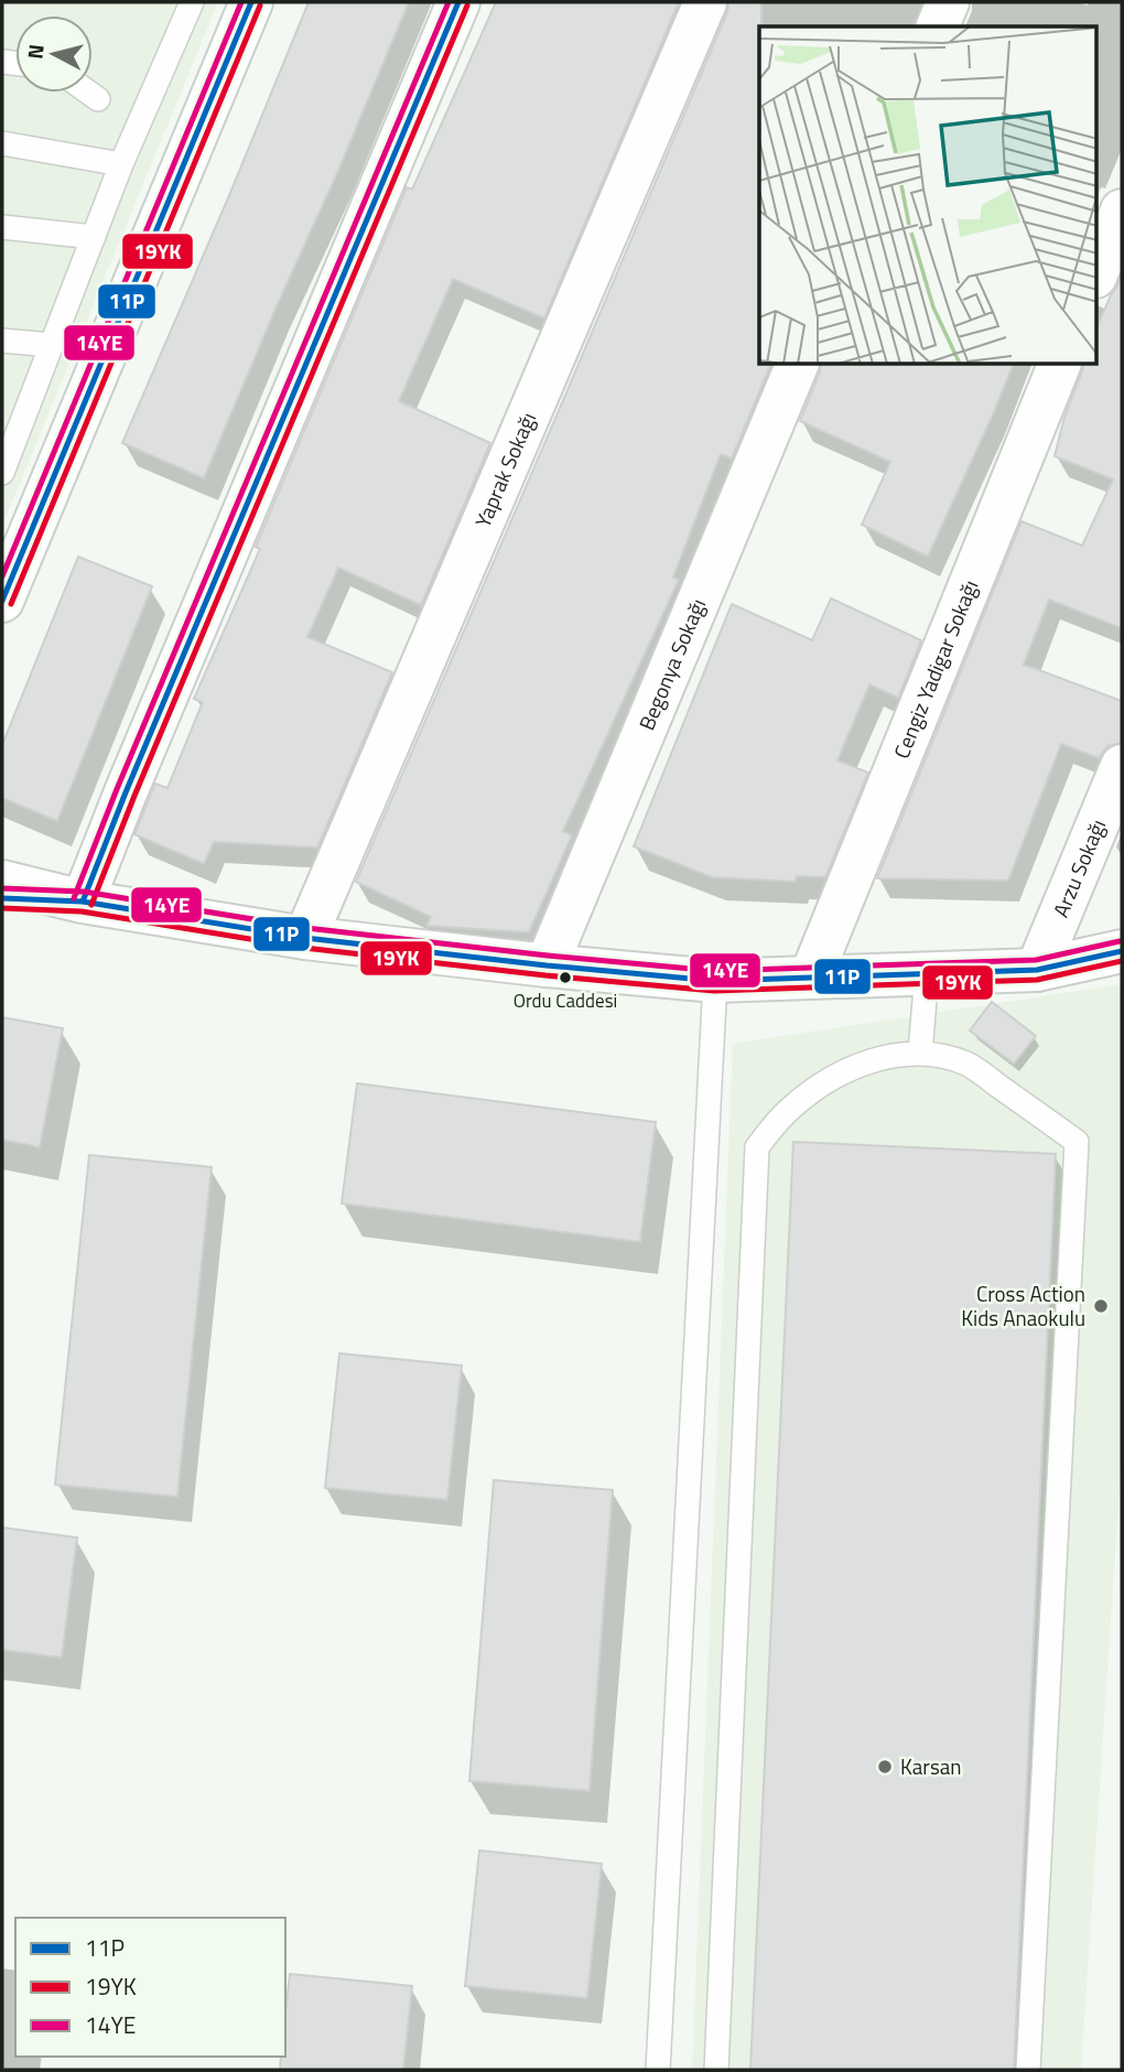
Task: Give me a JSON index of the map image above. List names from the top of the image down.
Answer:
{
  "streets": {
    "main road": [
      "Yaprak Sokağı",
      "Begonya Sokağı",
      "Cengiz Yadigar Sokağı",
      "Arzu Sokağı"
    ]
  },
  "places": ["Ordu Caddesi", "Cross Action Kids Anaokulu", "Karsan"],
  "lines": ["transit line 11P", "transit line 14YE", "transit line 19YK"],
  "legend": ["11P", "19YK", "14YE"],
  "north": "left"
}
